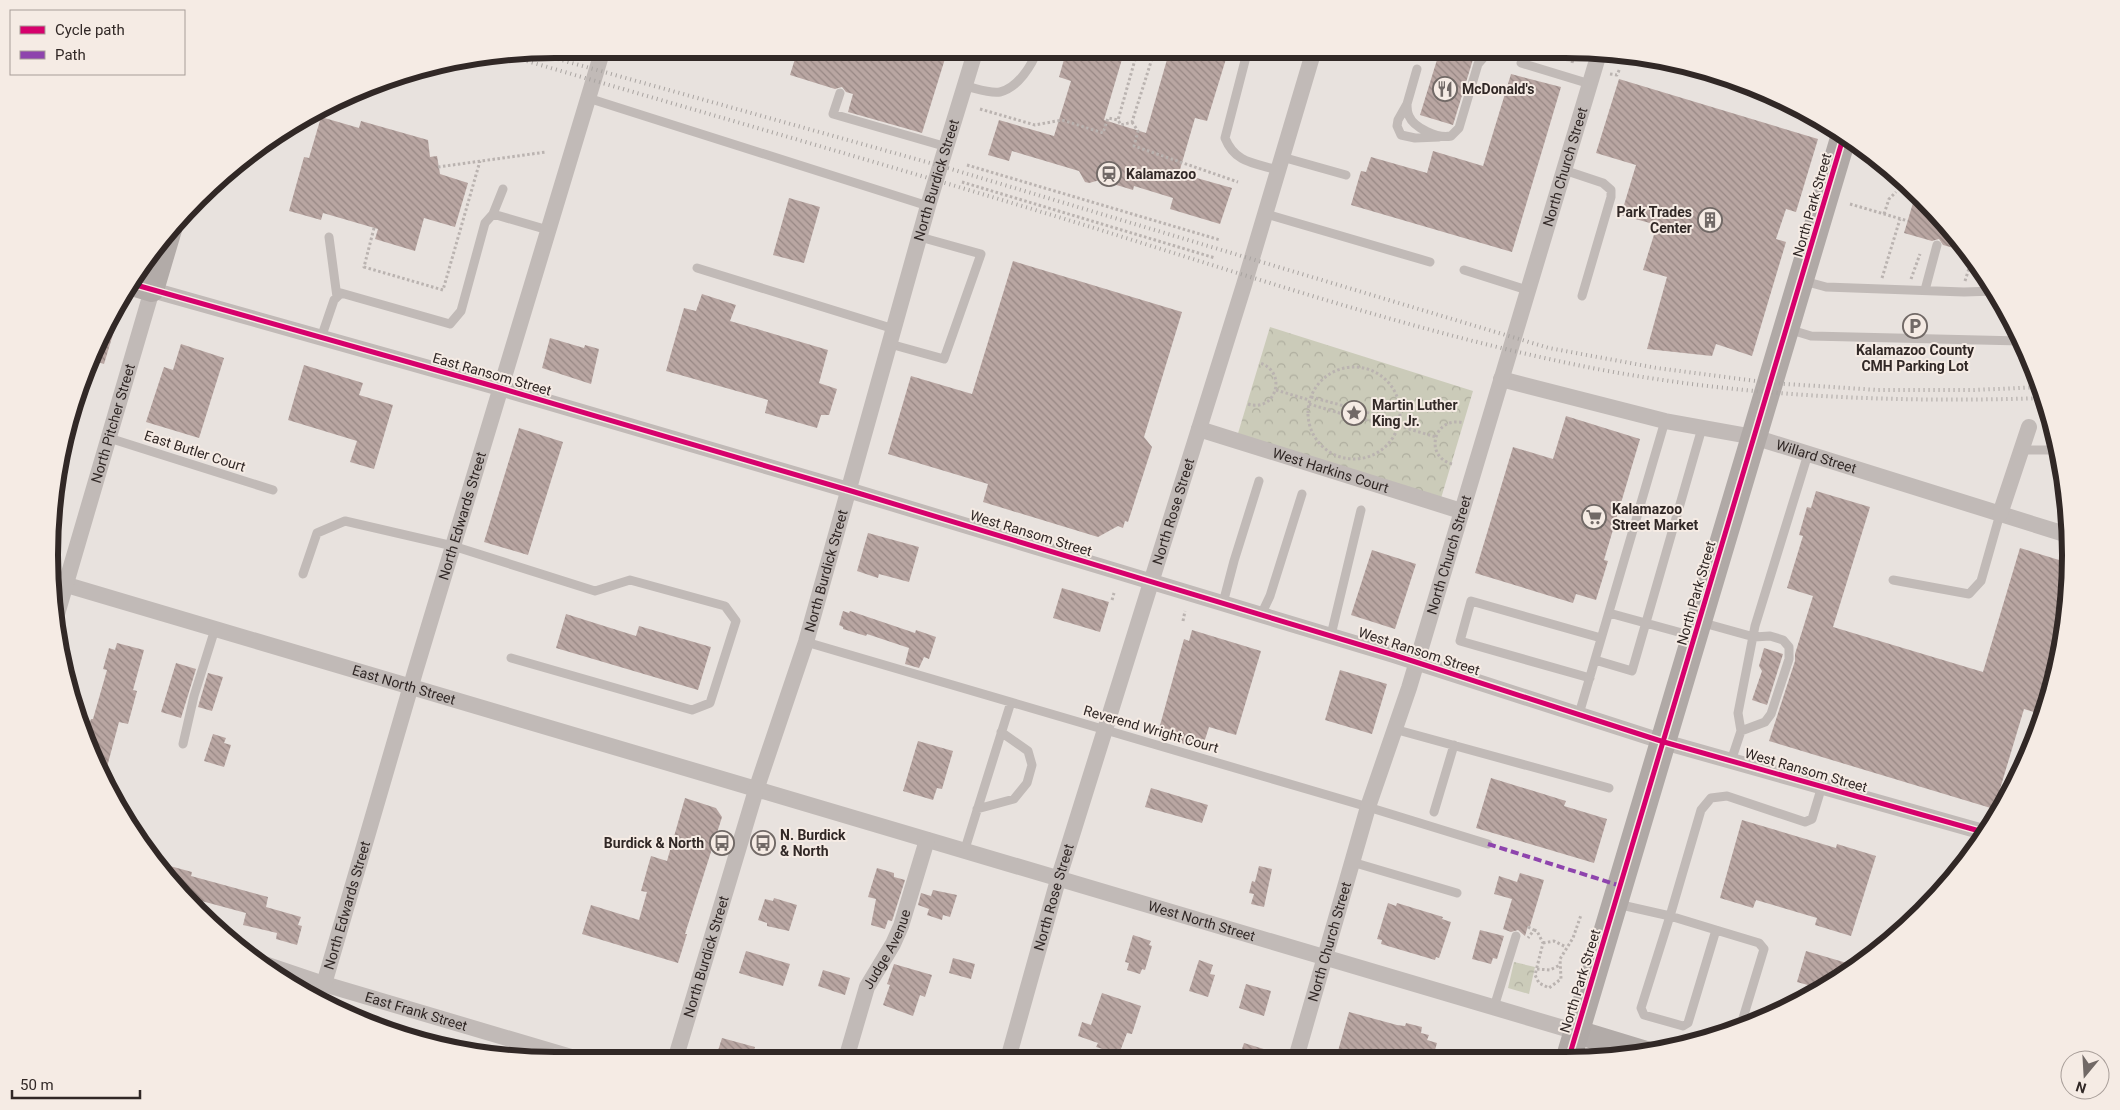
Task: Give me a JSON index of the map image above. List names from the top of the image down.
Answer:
{
  "streets": {
    "main road": ["North Park Street"],
    "street": [
      "North Church Street",
      "North Burdick Street",
      "East Ransom Street",
      "North Pitcher Street",
      "Willard Street",
      "West Harkins Court",
      "North Rose Street",
      "North Edwards Street",
      "West Ransom Street",
      "East North Street",
      "West North Street",
      "Judge Avenue",
      "East Frank Street"
    ],
    "lane": ["East Butler Court", "Reverend Wright Court"]
  },
  "crossings": [
    ["North Church Street", "Willard Street"],
    ["North Church Street", "West Harkins Court"],
    ["North Church Street", "West Ransom Street"],
    ["North Church Street", "Reverend Wright Court"],
    ["North Church Street", "West North Street"],
    ["North Burdick Street", "East Ransom Street"],
    ["North Burdick Street", "West Ransom Street"],
    ["North Burdick Street", "East North Street"],
    ["North Burdick Street", "Reverend Wright Court"],
    ["North Burdick Street", "West North Street"],
    ["North Park Street", "Willard Street"],
    ["North Park Street", "West Ransom Street"],
    ["North Park Street", "West North Street"],
    ["East Ransom Street", "North Pitcher Street"],
    ["East Ransom Street", "North Edwards Street"],
    ["East Ransom Street", "West Ransom Street"],
    ["North Pitcher Street", "East Butler Court"],
    ["North Pitcher Street", "East North Street"],
    ["West Harkins Court", "North Rose Street"],
    ["North Rose Street", "West Ransom Street"],
    ["North Rose Street", "Reverend Wright Court"],
    ["North Rose Street", "West North Street"],
    ["North Edwards Street", "East North Street"],
    ["North Edwards Street", "East Frank Street"],
    ["East North Street", "West North Street"],
    ["West North Street", "Judge Avenue"]
  ],
  "places": {
    "restaurant": ["McDonald's"],
    "station": ["Kalamazoo"],
    "building": ["Park Trades Center"],
    "parking": ["Kalamazoo County CMH Parking Lot"],
    "place": ["Martin Luther King Jr."],
    "supermarket": ["Kalamazoo Street Market"],
    "bus stop": ["Burdick & North", "N. Burdick & North"]
  },
  "legend": ["Cycle path", "Path"],
  "scale_bar": "50 m",
  "north": "bottom"
}
